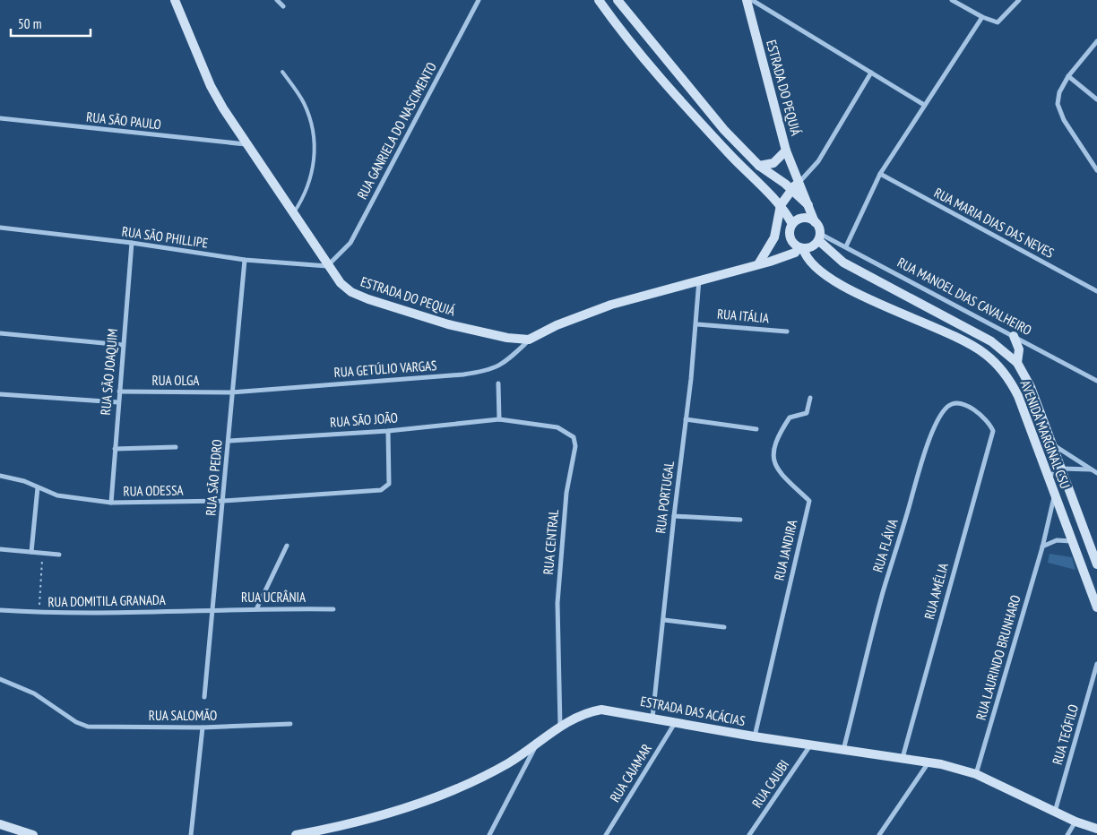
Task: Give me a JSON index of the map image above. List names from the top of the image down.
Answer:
{
  "streets": {
    "main road": ["ESTRADA DO PEQUIÁ", "AVENIDA MARGINAL CSU", "ESTRADA DAS ACÁCIAS"],
    "street": [
      "RUA SÃO PAULO",
      "RUA GANRIELA DO NASCIMENTO",
      "RUA MARIA DIAS DAS NEVES",
      "RUA SÃO PHILLIPE",
      "RUA MANOEL DIAS CAVALHEIRO",
      "RUA ITÁLIA",
      "RUA GETÚLIO VARGAS",
      "RUA SÃO JOAQUIM",
      "RUA OLGA",
      "RUA SÃO JOÃO",
      "RUA SÃO PEDRO",
      "RUA ODESSA",
      "RUA PORTUGAL",
      "RUA CENTRAL",
      "RUA FLÁVIA",
      "RUA JANDIRA",
      "RUA AMÉLIA",
      "RUA UCRÂNIA",
      "RUA DOMITILA GRANADA",
      "RUA LAURINDO BRUNHARO",
      "RUA SALOMÃO",
      "RUA TEÓFILO",
      "RUA CAJAMAR",
      "RUA CAJUBI"
    ]
  },
  "crossings": [
    ["ESTRADA DO PEQUIÁ", "RUA SÃO PAULO"],
    ["ESTRADA DO PEQUIÁ", "RUA GANRIELA DO NASCIMENTO"],
    ["ESTRADA DO PEQUIÁ", "RUA SÃO PHILLIPE"],
    ["ESTRADA DO PEQUIÁ", "RUA MANOEL DIAS CAVALHEIRO"],
    ["ESTRADA DO PEQUIÁ", "RUA GETÚLIO VARGAS"],
    ["ESTRADA DO PEQUIÁ", "AVENIDA MARGINAL CSU"],
    ["RUA GANRIELA DO NASCIMENTO", "RUA SÃO PHILLIPE"],
    ["RUA SÃO PHILLIPE", "RUA SÃO JOAQUIM"],
    ["RUA SÃO PHILLIPE", "RUA SÃO PEDRO"],
    ["RUA MANOEL DIAS CAVALHEIRO", "AVENIDA MARGINAL CSU"],
    ["RUA ITÁLIA", "RUA PORTUGAL"],
    ["RUA GETÚLIO VARGAS", "RUA OLGA"],
    ["RUA GETÚLIO VARGAS", "RUA SÃO PEDRO"],
    ["RUA SÃO JOAQUIM", "RUA OLGA"],
    ["RUA SÃO JOAQUIM", "RUA ODESSA"],
    ["RUA OLGA", "RUA SÃO PEDRO"],
    ["RUA SÃO JOÃO", "RUA SÃO PEDRO"],
    ["RUA SÃO JOÃO", "RUA ODESSA"],
    ["RUA SÃO JOÃO", "RUA CENTRAL"],
    ["AVENIDA MARGINAL CSU", "RUA LAURINDO BRUNHARO"],
    ["RUA SÃO PEDRO", "RUA ODESSA"],
    ["RUA SÃO PEDRO", "RUA UCRÂNIA"],
    ["RUA SÃO PEDRO", "RUA DOMITILA GRANADA"],
    ["RUA PORTUGAL", "ESTRADA DAS ACÁCIAS"],
    ["RUA CENTRAL", "ESTRADA DAS ACÁCIAS"],
    ["RUA FLÁVIA", "RUA AMÉLIA"],
    ["RUA FLÁVIA", "ESTRADA DAS ACÁCIAS"],
    ["RUA JANDIRA", "ESTRADA DAS ACÁCIAS"],
    ["RUA AMÉLIA", "ESTRADA DAS ACÁCIAS"],
    ["RUA UCRÂNIA", "RUA DOMITILA GRANADA"],
    ["RUA LAURINDO BRUNHARO", "ESTRADA DAS ACÁCIAS"],
    ["ESTRADA DAS ACÁCIAS", "RUA TEÓFILO"],
    ["ESTRADA DAS ACÁCIAS", "RUA CAJAMAR"],
    ["ESTRADA DAS ACÁCIAS", "RUA CAJUBI"]
  ],
  "scale_bar": "50 m"
}
